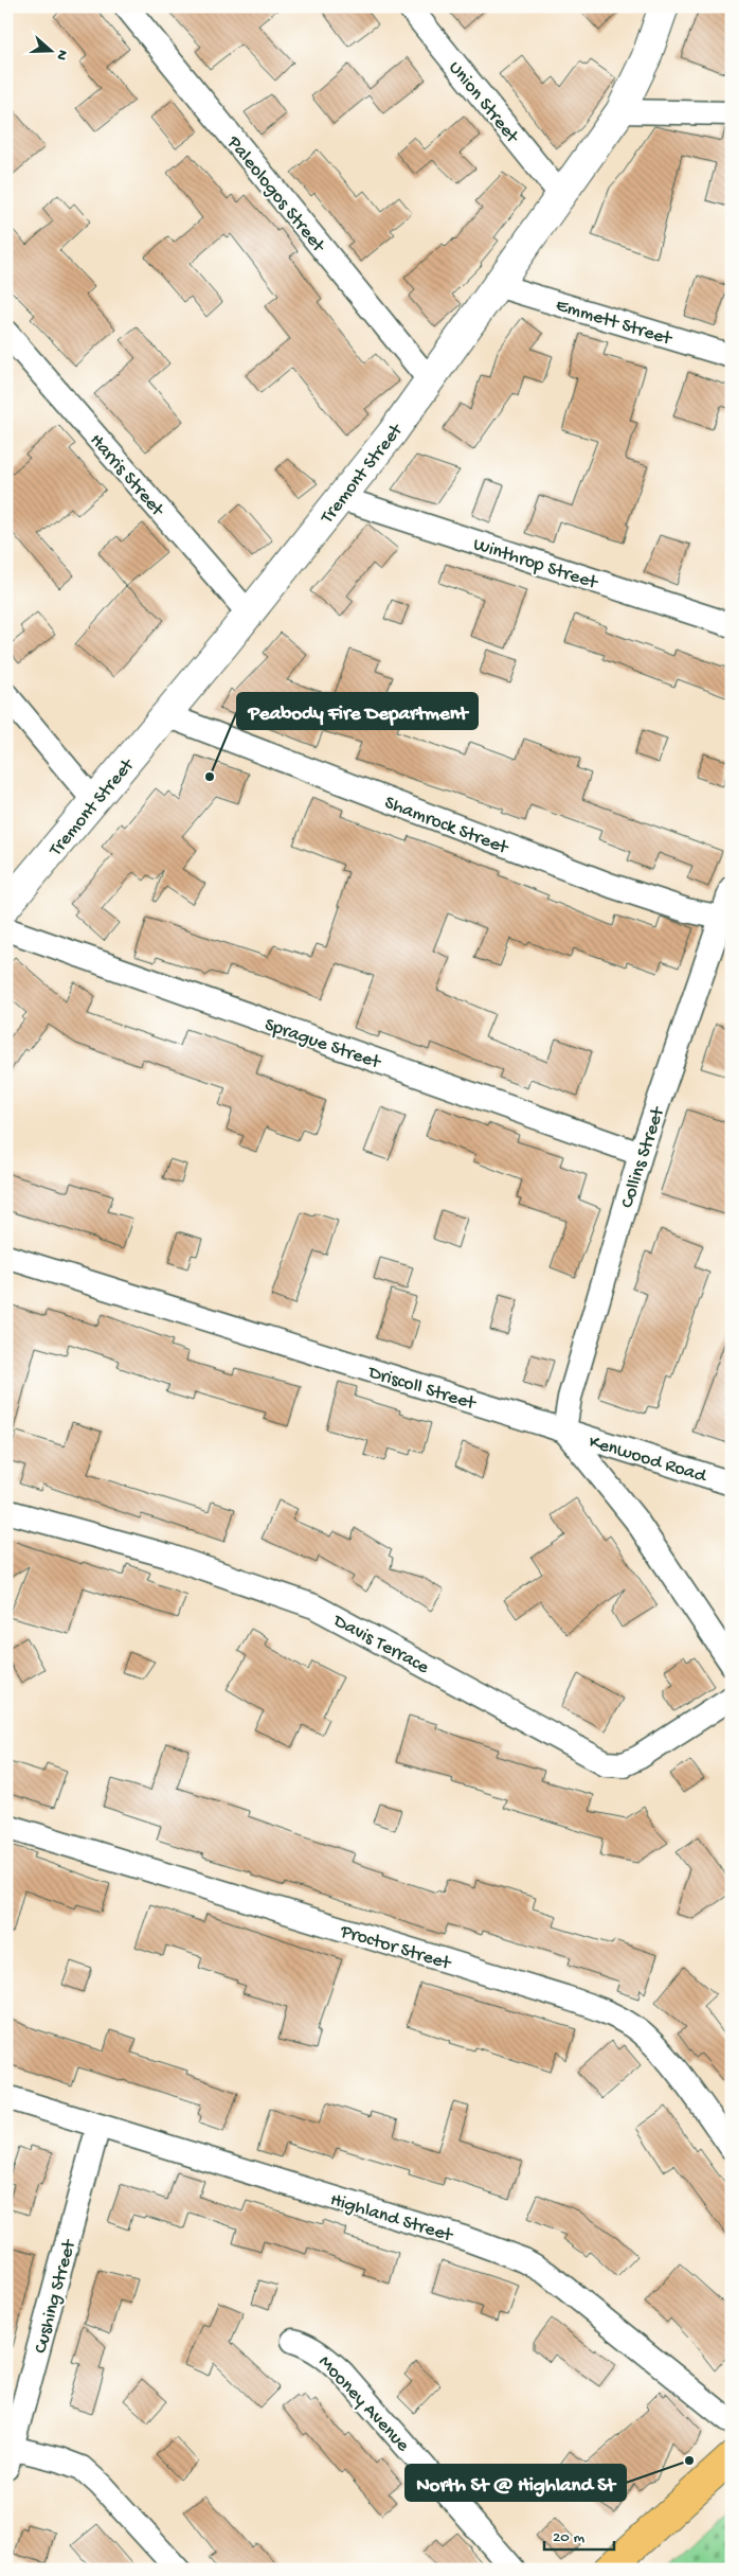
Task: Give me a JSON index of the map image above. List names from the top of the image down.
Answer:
{
  "streets": {
    "street": [
      "Union Street",
      "Paleologos Street",
      "Emmett Street",
      "Tremont Street",
      "Harris Street",
      "Winthrop Street",
      "Shamrock Street",
      "Sprague Street",
      "Collins Street",
      "Driscoll Street",
      "Kenwood Road",
      "Davis Terrace",
      "Proctor Street",
      "Highland Street",
      "Cushing Street",
      "Mooney Avenue"
    ]
  },
  "crossings": [
    ["Union Street", "Tremont Street"],
    ["Paleologos Street", "Tremont Street"],
    ["Emmett Street", "Tremont Street"],
    ["Tremont Street", "Harris Street"],
    ["Tremont Street", "Winthrop Street"],
    ["Tremont Street", "Shamrock Street"],
    ["Shamrock Street", "Collins Street"],
    ["Sprague Street", "Collins Street"],
    ["Collins Street", "Driscoll Street"],
    ["Collins Street", "Kenwood Road"],
    ["Driscoll Street", "Kenwood Road"],
    ["Highland Street", "Cushing Street"]
  ],
  "places": ["Peabody Fire Department", "North St @ Highland St"],
  "scale_bar": "20 m",
  "north": "right"
}
